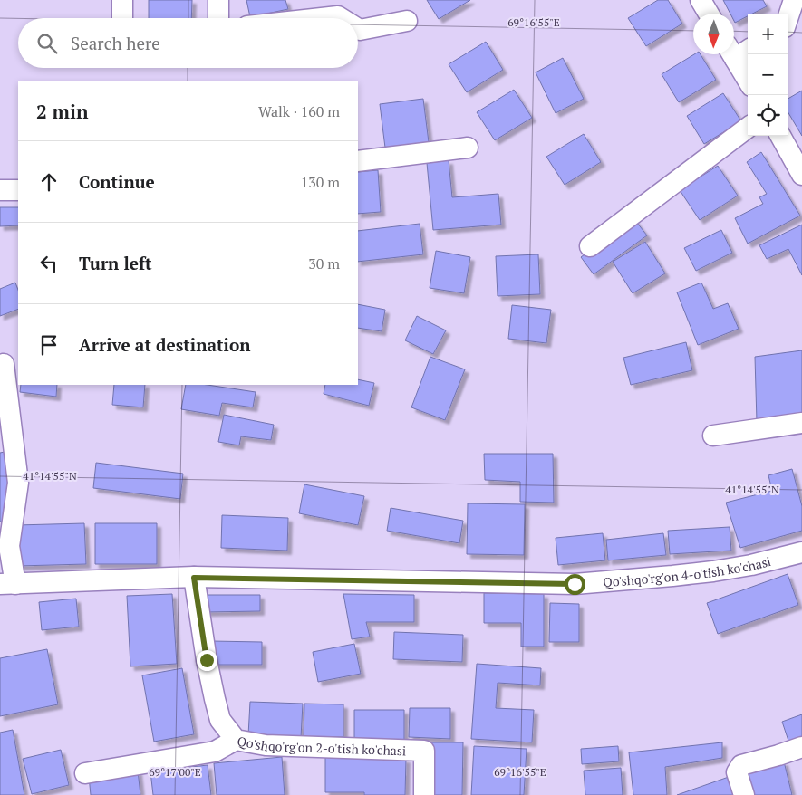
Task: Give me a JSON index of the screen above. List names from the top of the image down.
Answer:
{
  "streets": {
    "street": ["Qo'shqo'rg'on 4-o'tish ko'chasi", "Qo'shqo'rg'on 2-o'tish ko'chasi"]
  },
  "crossings": [
    ["Qo'shqo'rg'on 4-o'tish ko'chasi", "Qo'shqo'rg'on 2-o'tish ko'chasi"]
  ],
  "north": "bottom",
  "page": {
    "map_buttons": ["+", "−"],
    "search": "Search here",
    "heading": ["2 min", "Walk · 160 m"],
    "list": [
      ["Continue", "130 m"],
      ["Turn left", "30 m"],
      "Arrive at destination"
    ]
  },
  "coordinates": ["69°16'55\"E", "41°14'55\"N", "69°17'00\"E"]
}
